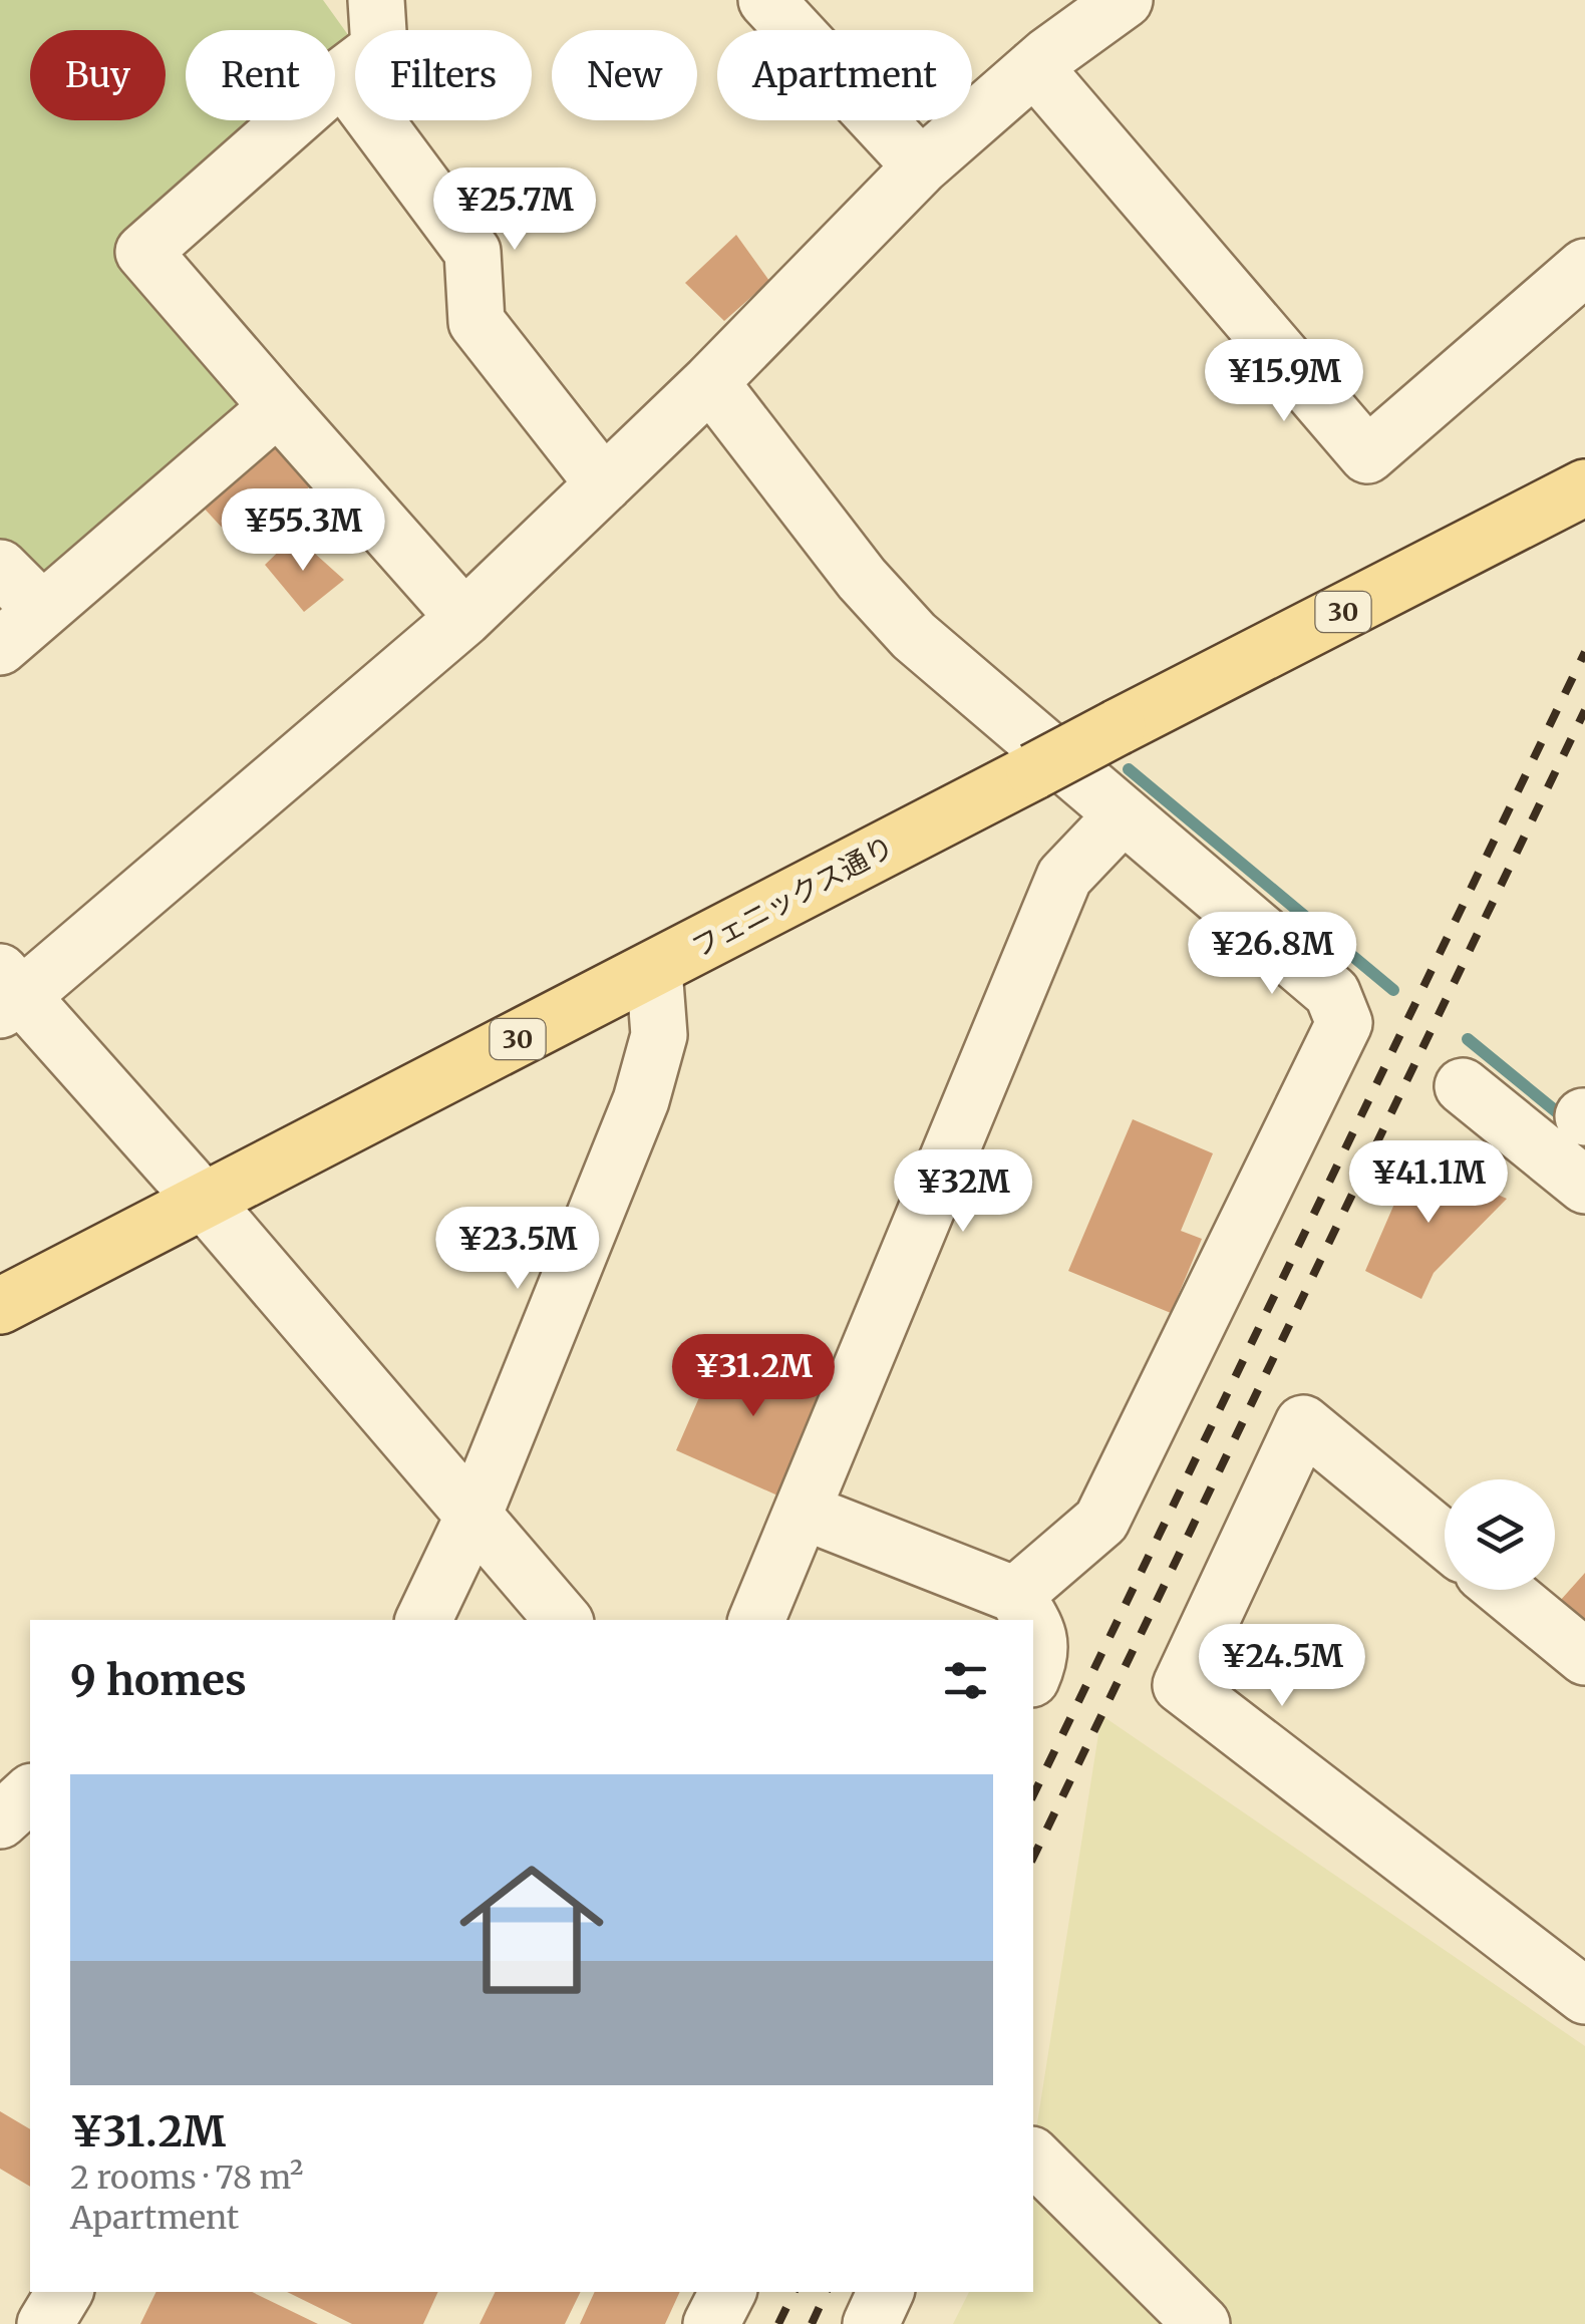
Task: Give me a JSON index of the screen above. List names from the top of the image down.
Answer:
{
  "streets": {
    "main road": ["30", "フェニックス通り"]
  },
  "page": {
    "chip": [
      "Buy",
      "Rent",
      "Filters",
      "New",
      "Apartment"
    ],
    "price": [
      "¥25.7M",
      "¥15.9M",
      "¥55.3M",
      "¥26.8M",
      "¥41.1M",
      "¥32M",
      "¥23.5M",
      "¥31.2M",
      "¥24.5M"
    ],
    "heading": "9 homes",
    "list": [
      {
        "name": "¥31.2M",
        "note": "2 rooms · 78 m² · Apartment"
      }
    ]
  }
}
